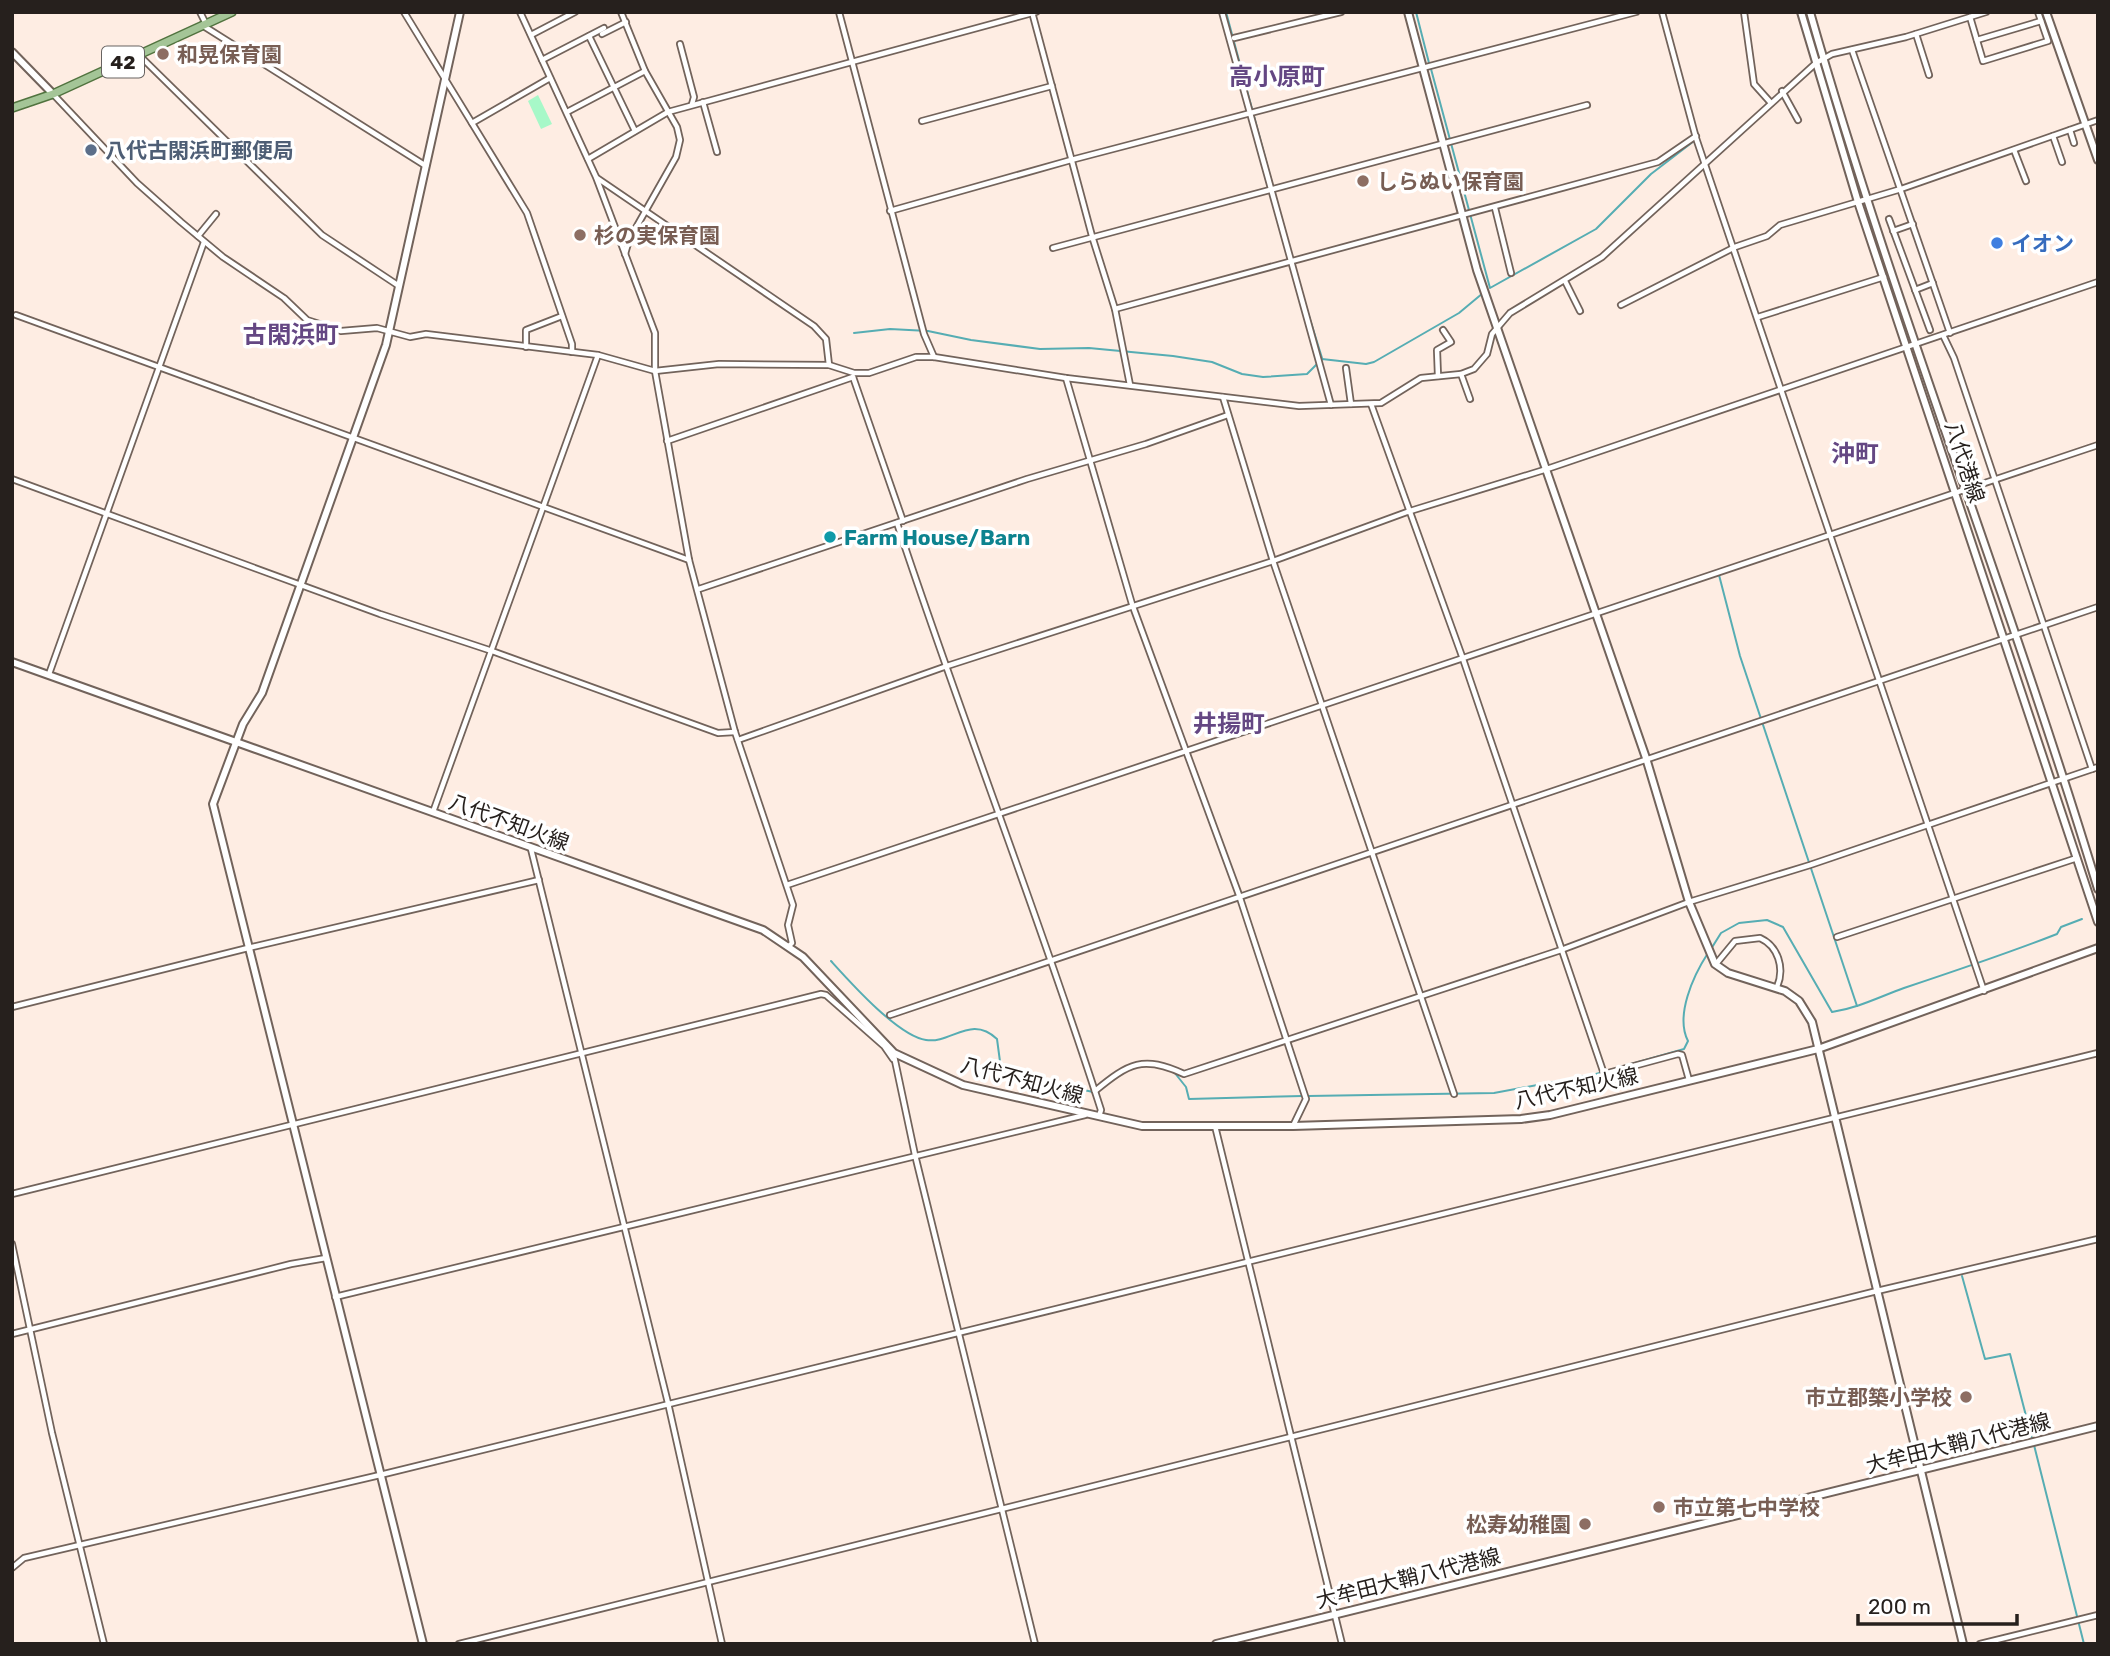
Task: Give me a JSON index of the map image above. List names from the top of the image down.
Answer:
{
  "streets": {
    "main road": [
      "42",
      "八代港線",
      "八代不知火線",
      "大牟田大鞘八代港線"
    ]
  },
  "districts": [
    "高小原町",
    "古閑浜町",
    "沖町",
    "井揚町"
  ],
  "places": [
    "和晃保育園",
    "八代古閑浜町郵便局",
    "しらぬい保育園",
    "杉の実保育園",
    "イオン",
    "Farm House/Barn",
    "市立郡築小学校",
    "市立第七中学校",
    "松寿幼稚園"
  ],
  "scale_bar": "200 m"
}
